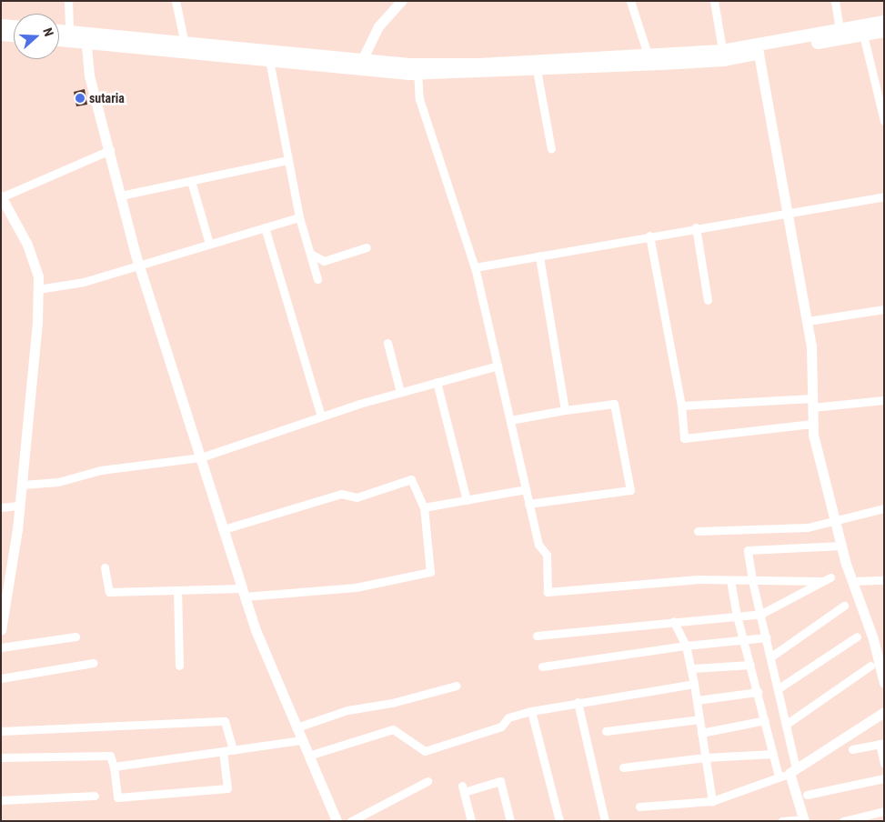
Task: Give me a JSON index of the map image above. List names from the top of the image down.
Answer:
{
  "places": ["sutaria"],
  "north": "right"
}
